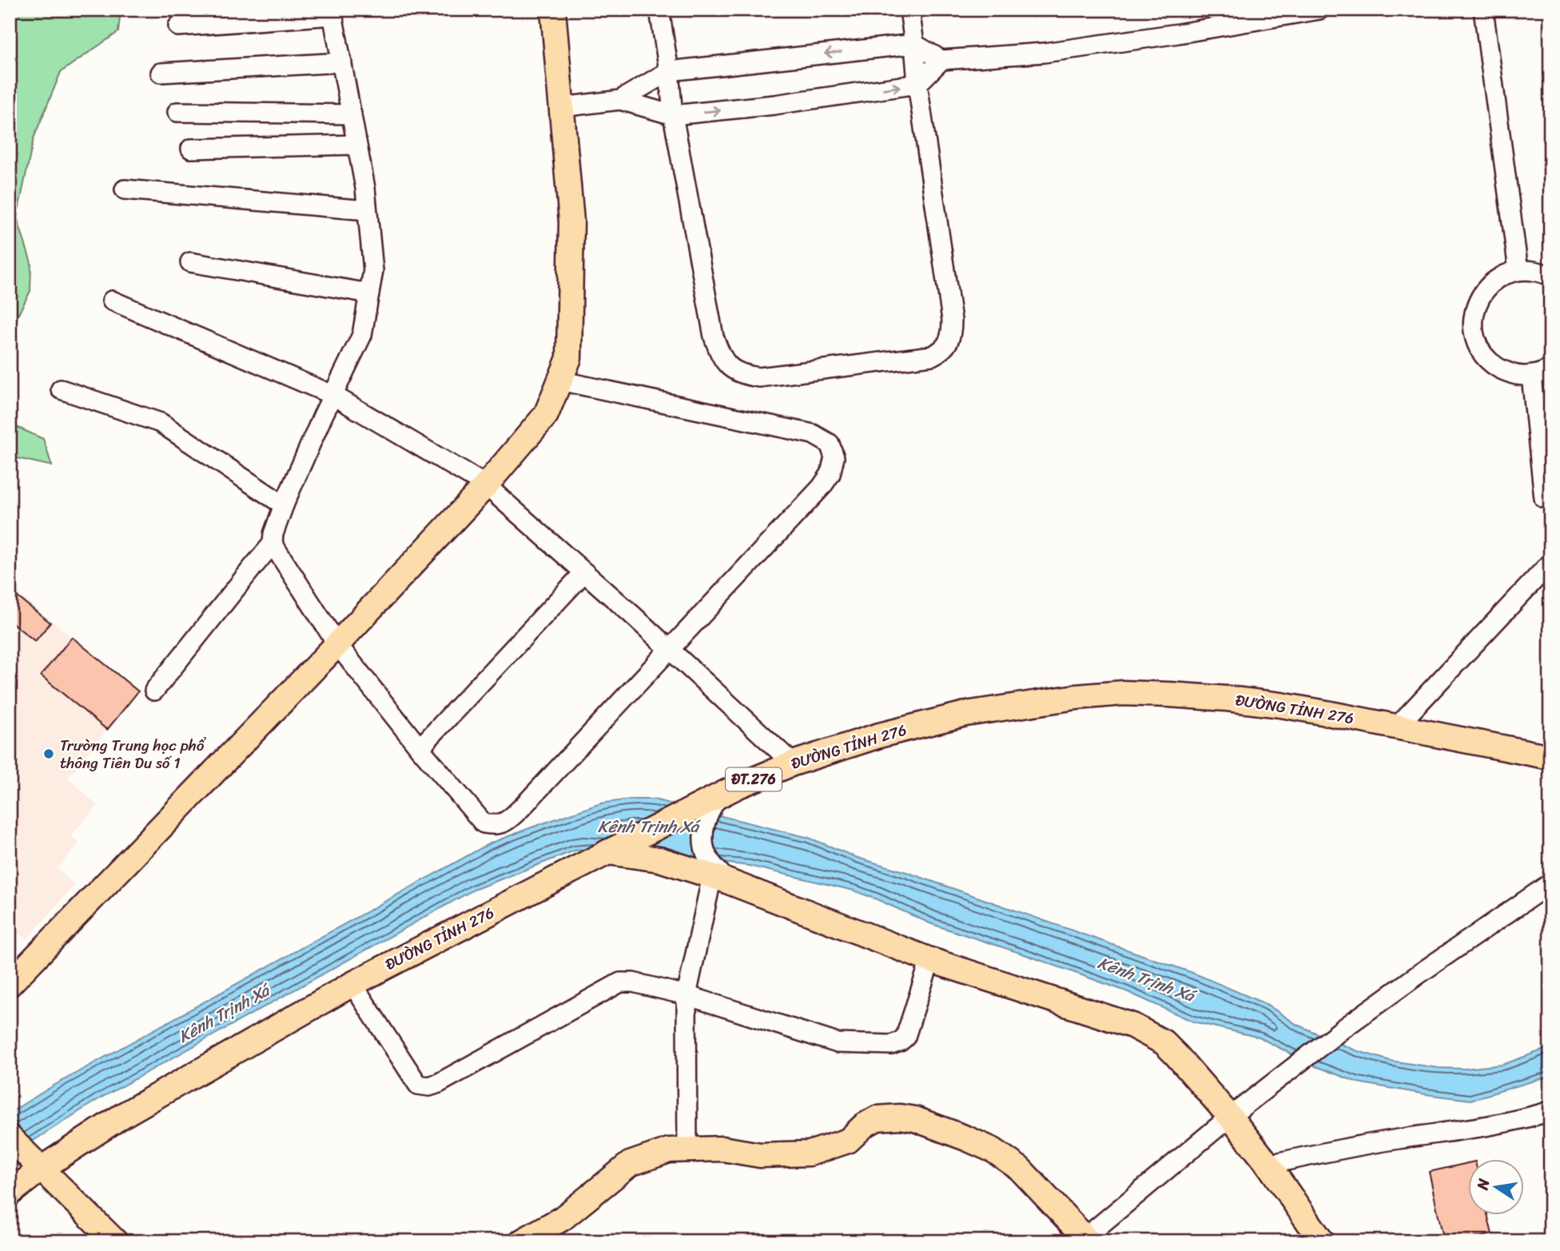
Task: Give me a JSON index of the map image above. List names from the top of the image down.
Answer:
{
  "streets": {
    "main road": ["ĐƯỜNG TỈNH 276", "ĐT.276"]
  },
  "water": ["Kênh Trịnh Xá"],
  "places": ["Trường Trung học phổ thông Tiên Du số 1"],
  "north": "left"
}
